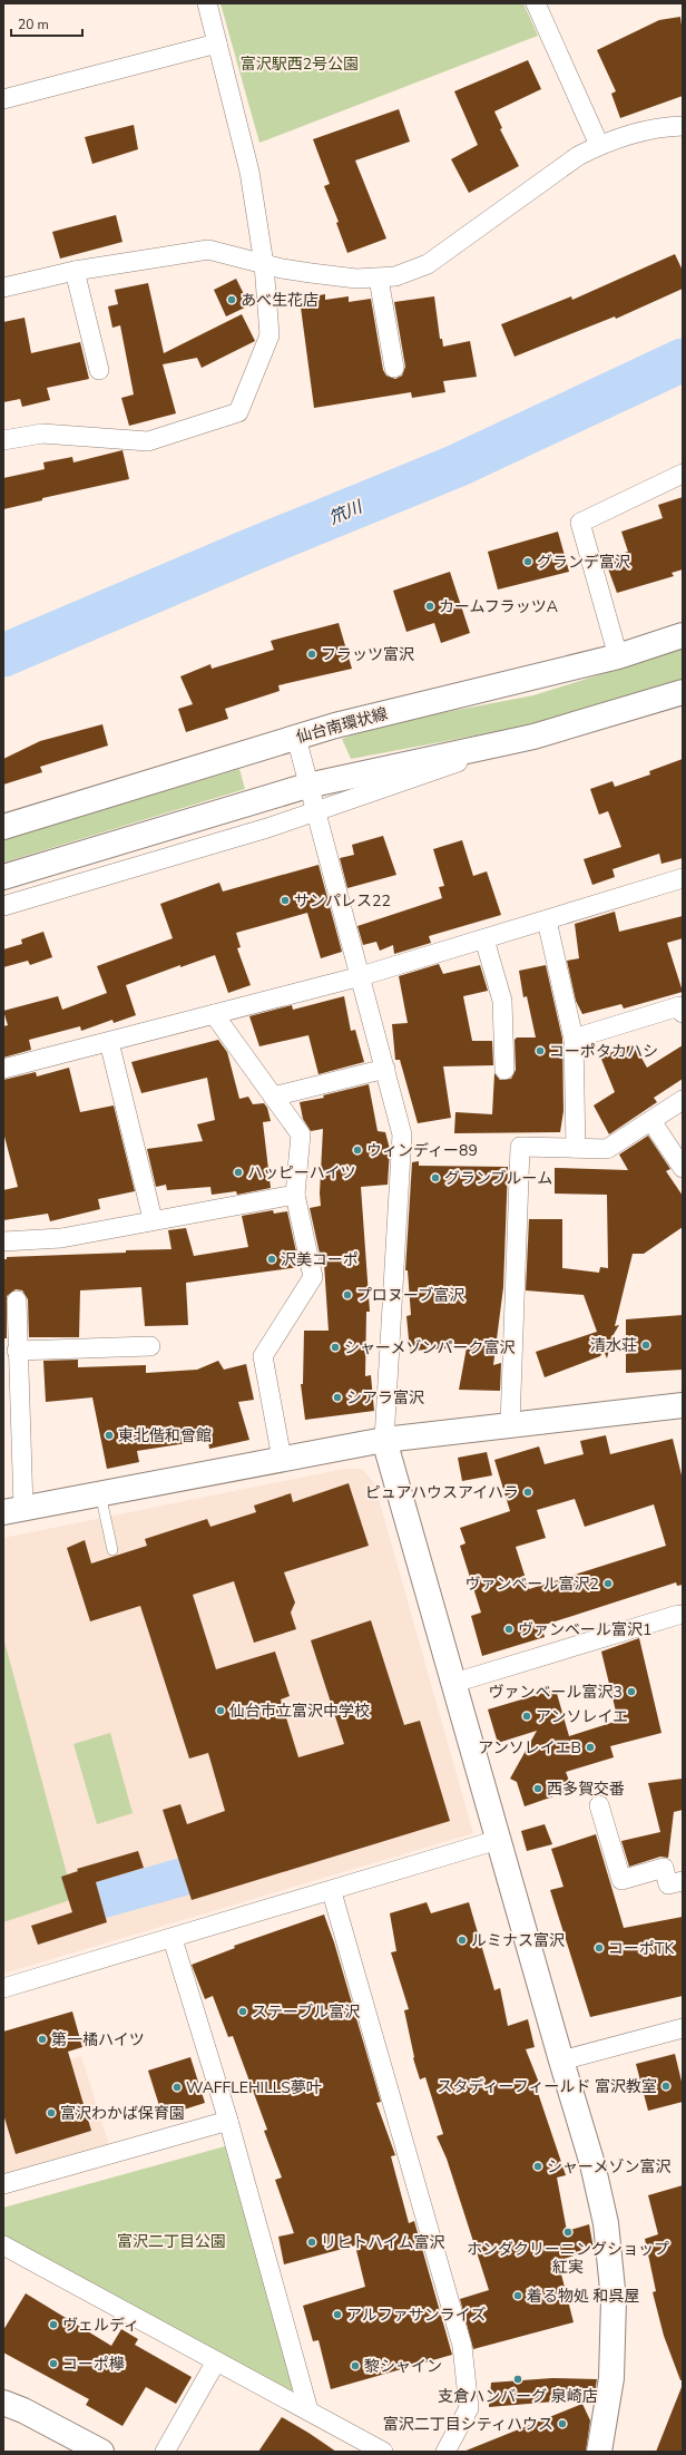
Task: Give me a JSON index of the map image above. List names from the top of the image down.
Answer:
{
  "streets": {
    "street": ["仙台南環状線"]
  },
  "water": ["笊川"],
  "parks": ["富沢駅西2号公園", "富沢二丁目公園"],
  "places": [
    "あべ生花店",
    "グランデ富沢",
    "カームフラッツA",
    "フラッツ富沢",
    "サンパレス22",
    "コーポタカハシ",
    "ウィンディー89",
    "ハッピーハイツ",
    "グランブルーム",
    "沢美コーポ",
    "プロヌーブ富沢",
    "清水荘",
    "シャーメゾンパーク富沢",
    "シアラ富沢",
    "東北偕和曾館",
    "ピュアハウスアイハラ",
    "ヴァンベール富沢2",
    "ヴァンベール富沢1",
    "ヴァンベール富沢3",
    "仙台市立富沢中学校",
    "アンソレイエ",
    "アンソレイエB",
    "西多賀交番",
    "ルミナス富沢",
    "コーポTK",
    "ステーブル富沢",
    "第一橘ハイツ",
    "スタディーフィールド 富沢教室",
    "WAFFLEHILLS夢叶",
    "富沢わかば保育園",
    "シャーメゾン富沢",
    "ホンダクリーニングショップ 紅実",
    "リヒトハイム富沢",
    "着る物処 和呉屋",
    "アルファサンライズ",
    "ヴェルディ",
    "コーポ欅",
    "黎シャイン",
    "支倉ハンバーグ 泉崎店",
    "富沢二丁目シティハウス"
  ],
  "scale_bar": "20 m"
}
